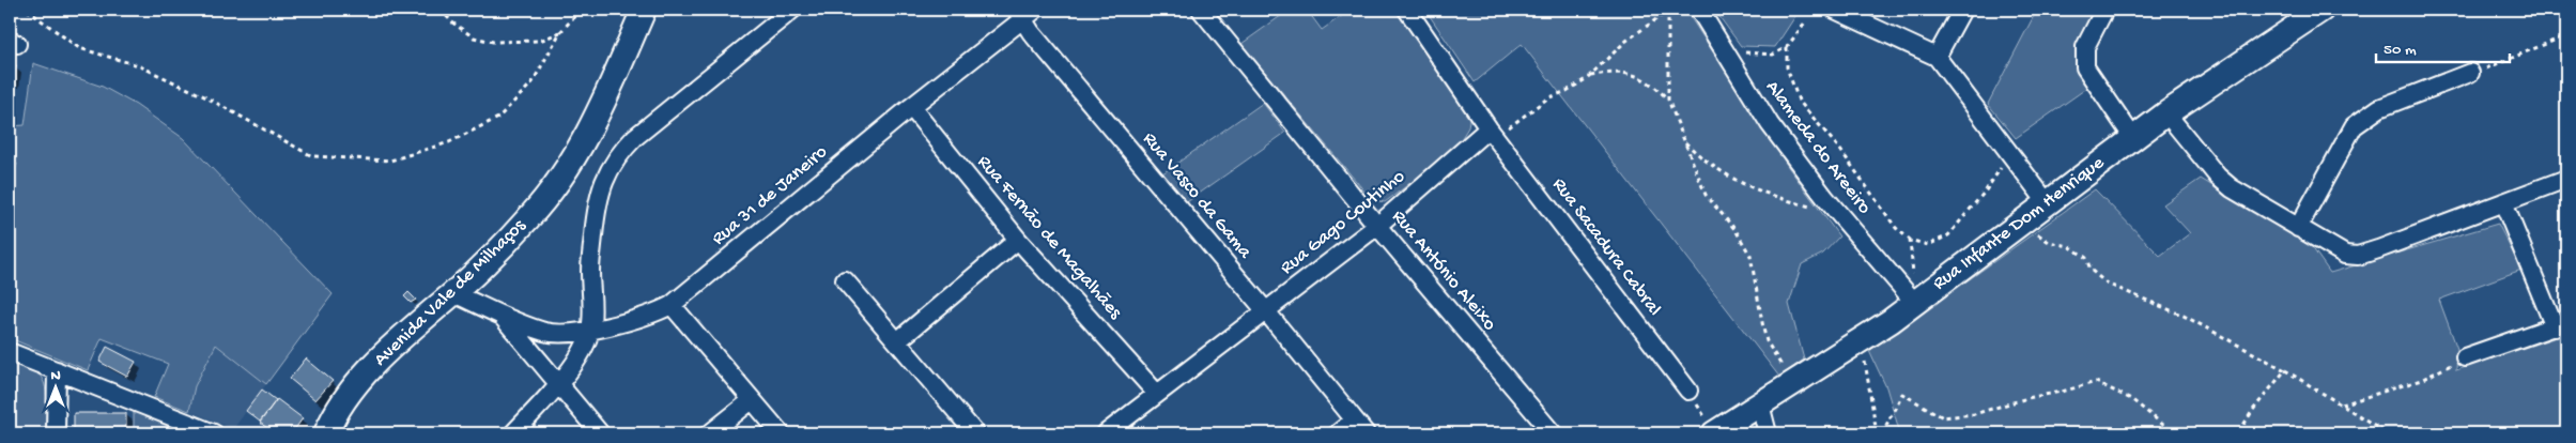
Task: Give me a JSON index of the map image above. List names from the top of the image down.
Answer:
{
  "streets": {
    "street": [
      "Alameda do Areeiro",
      "Rua 31 de Janeiro",
      "Rua Vasco da Gama",
      "Rua Gago Coutinho",
      "Rua Infante Dom Henrique",
      "Rua Fernão de Magalhães",
      "Rua Sacadura Cabral",
      "Rua António Aleixo",
      "Avenida Vale de Milhaços"
    ]
  },
  "crossings": [
    ["Alameda do Areeiro", "Rua Infante Dom Henrique"],
    ["Rua 31 de Janeiro", "Rua Vasco da Gama"],
    ["Rua 31 de Janeiro", "Rua Fernão de Magalhães"],
    ["Rua 31 de Janeiro", "Avenida Vale de Milhaços"],
    ["Rua Vasco da Gama", "Rua Gago Coutinho"],
    ["Rua Gago Coutinho", "Rua Fernão de Magalhães"],
    ["Rua Gago Coutinho", "Rua Sacadura Cabral"],
    ["Rua Gago Coutinho", "Rua António Aleixo"]
  ],
  "scale_bar": "50 m",
  "north": "top"
}
